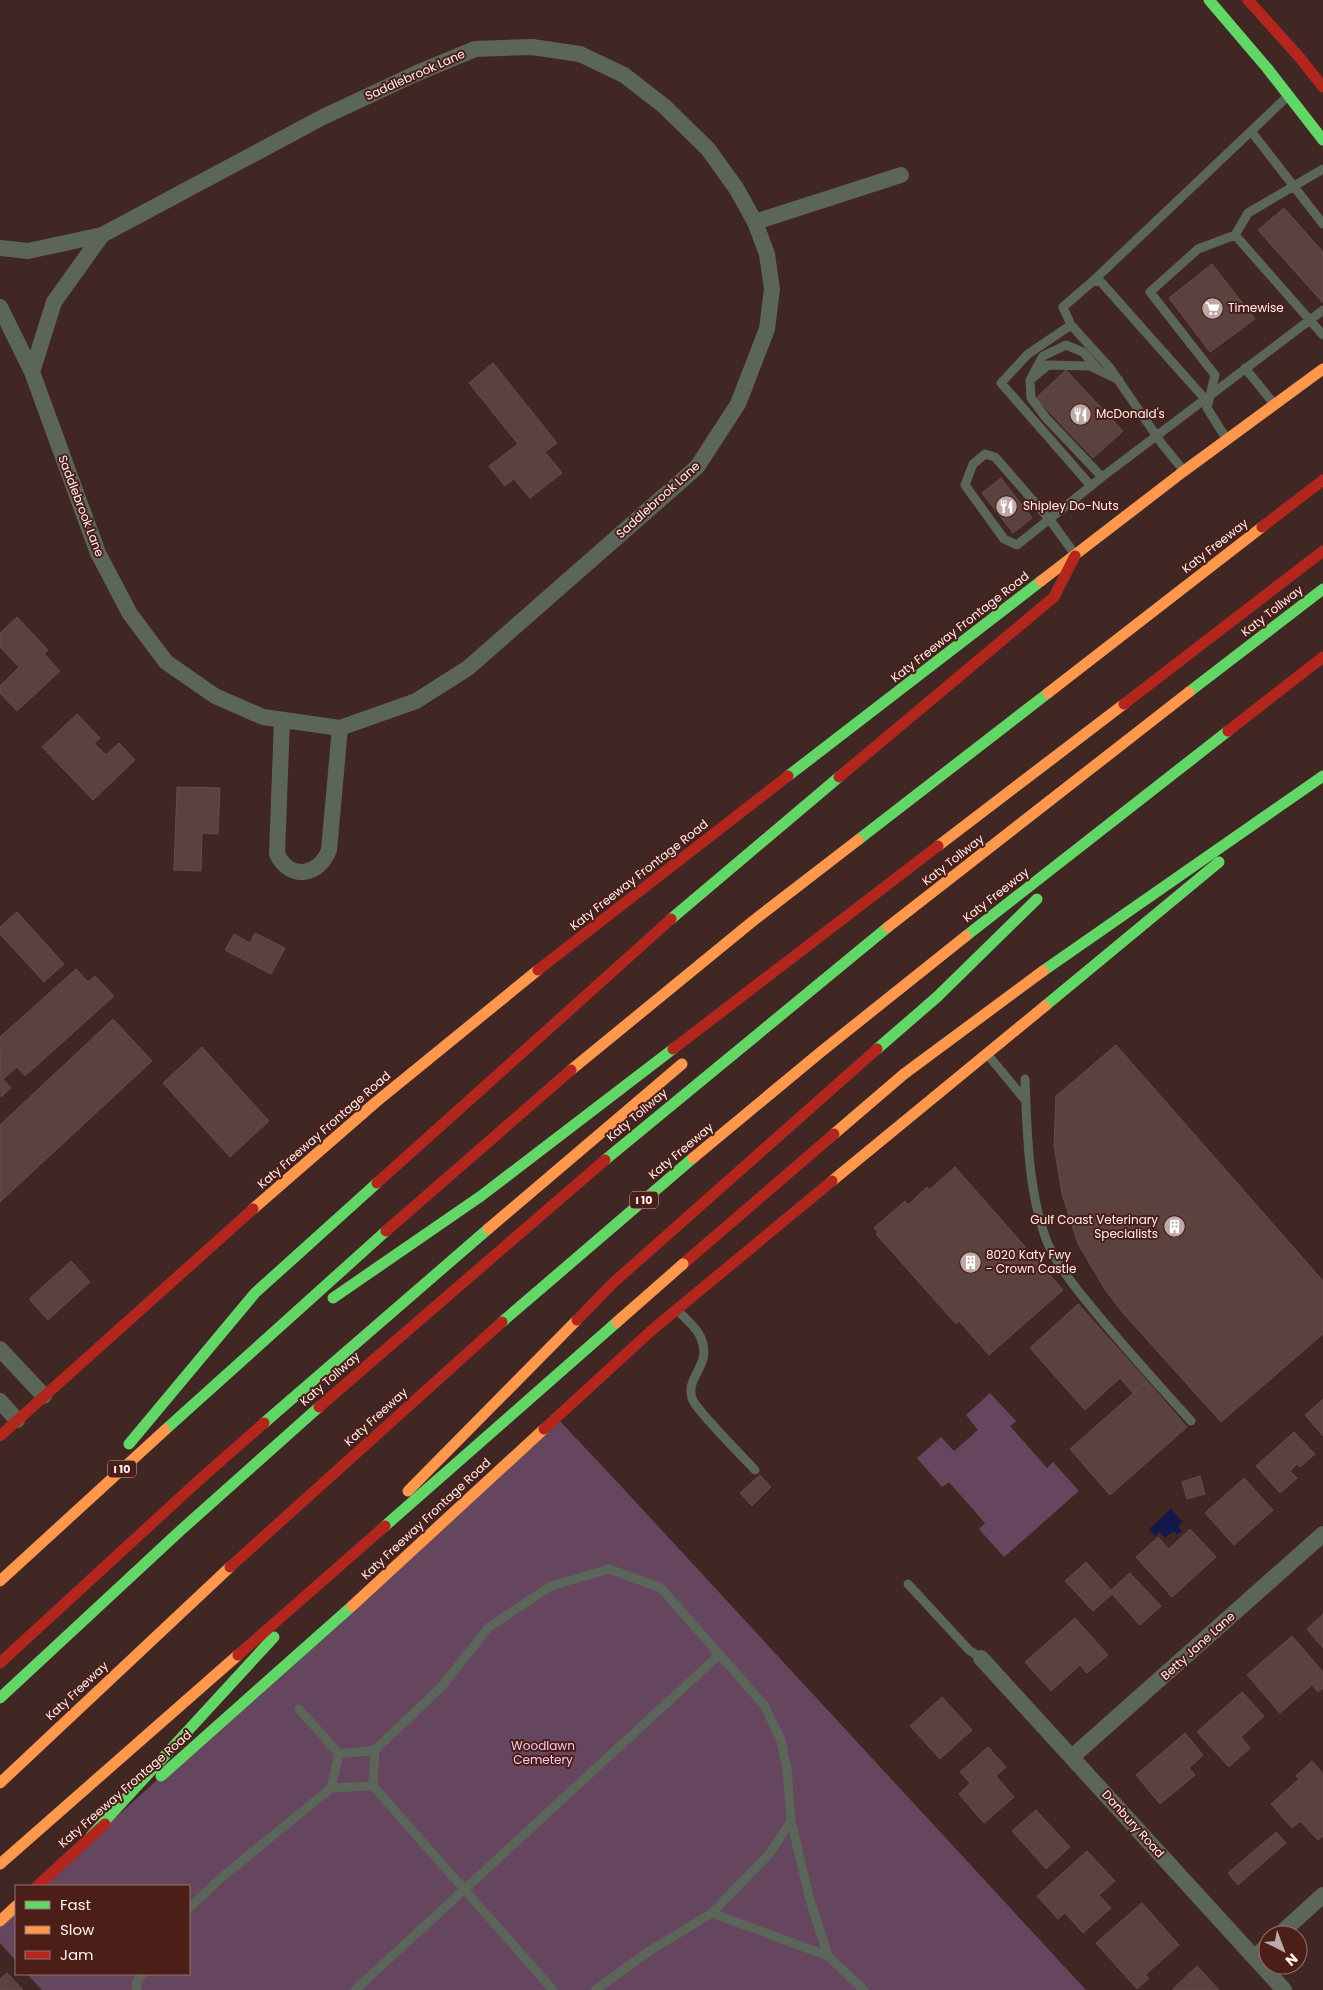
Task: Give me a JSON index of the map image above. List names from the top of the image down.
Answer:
{
  "streets": {
    "main road": [
      "Katy Freeway",
      "Katy Tollway",
      "Katy Freeway Frontage Road",
      "I 10"
    ],
    "street": ["Saddlebrook Lane", "Betty Jane Lane", "Danbury Road"]
  },
  "crossings": [
    ["Betty Jane Lane", "Danbury Road"]
  ],
  "parks": ["Woodlawn Cemetery"],
  "places": {
    "supermarket": ["Timewise"],
    "restaurant": ["McDonald's", "Shipley Do-Nuts"],
    "building": ["Gulf Coast Veterinary Specialists", "8020 Katy Fwy - Crown Castle"]
  },
  "legend": ["Fast", "Slow", "Jam"],
  "north": "bottom right"
}
